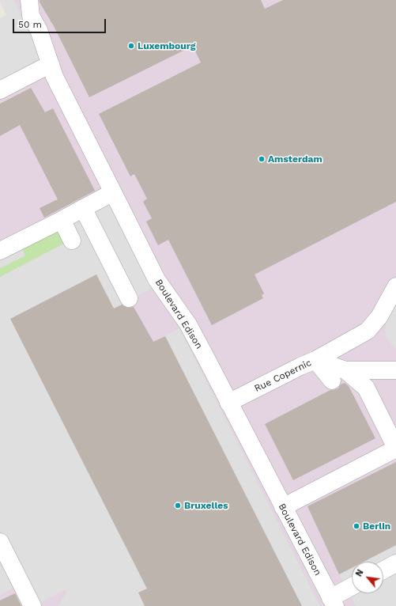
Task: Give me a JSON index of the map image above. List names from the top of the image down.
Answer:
{
  "streets": {
    "lane": ["Boulevard Edison", "Rue Copernic"]
  },
  "crossings": [
    ["Boulevard Edison", "Rue Copernic"]
  ],
  "places": [
    "Luxembourg",
    "Amsterdam",
    "Bruxelles",
    "Berlin"
  ],
  "scale_bar": "50 m",
  "north": "top left"
}
